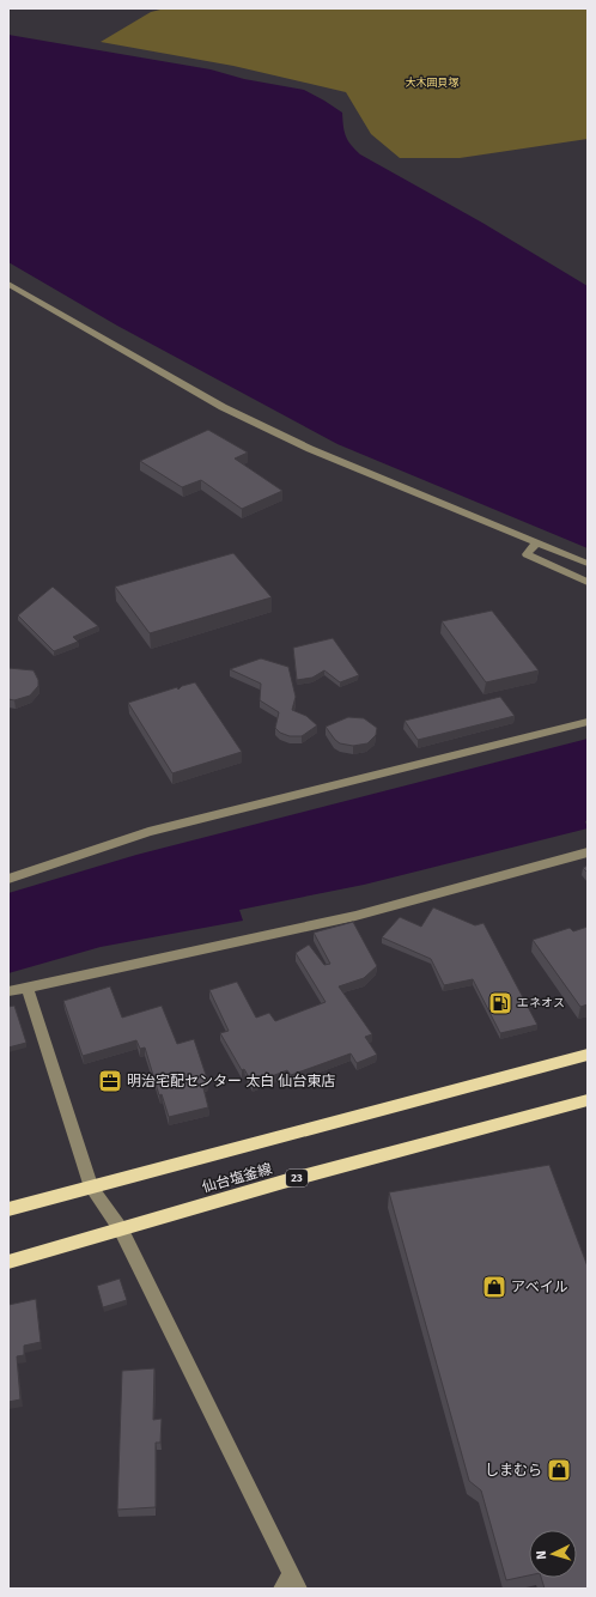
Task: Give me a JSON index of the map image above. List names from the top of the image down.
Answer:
{
  "streets": {
    "main road": ["仙台塩釜線", "23"]
  },
  "parks": ["大木囲貝塚"],
  "places": {
    "fuel station": ["エネオス"],
    "office": ["明治宅配センター 太白 仙台東店"],
    "shop": ["アベイル", "しまむら"]
  },
  "north": "left"
}
